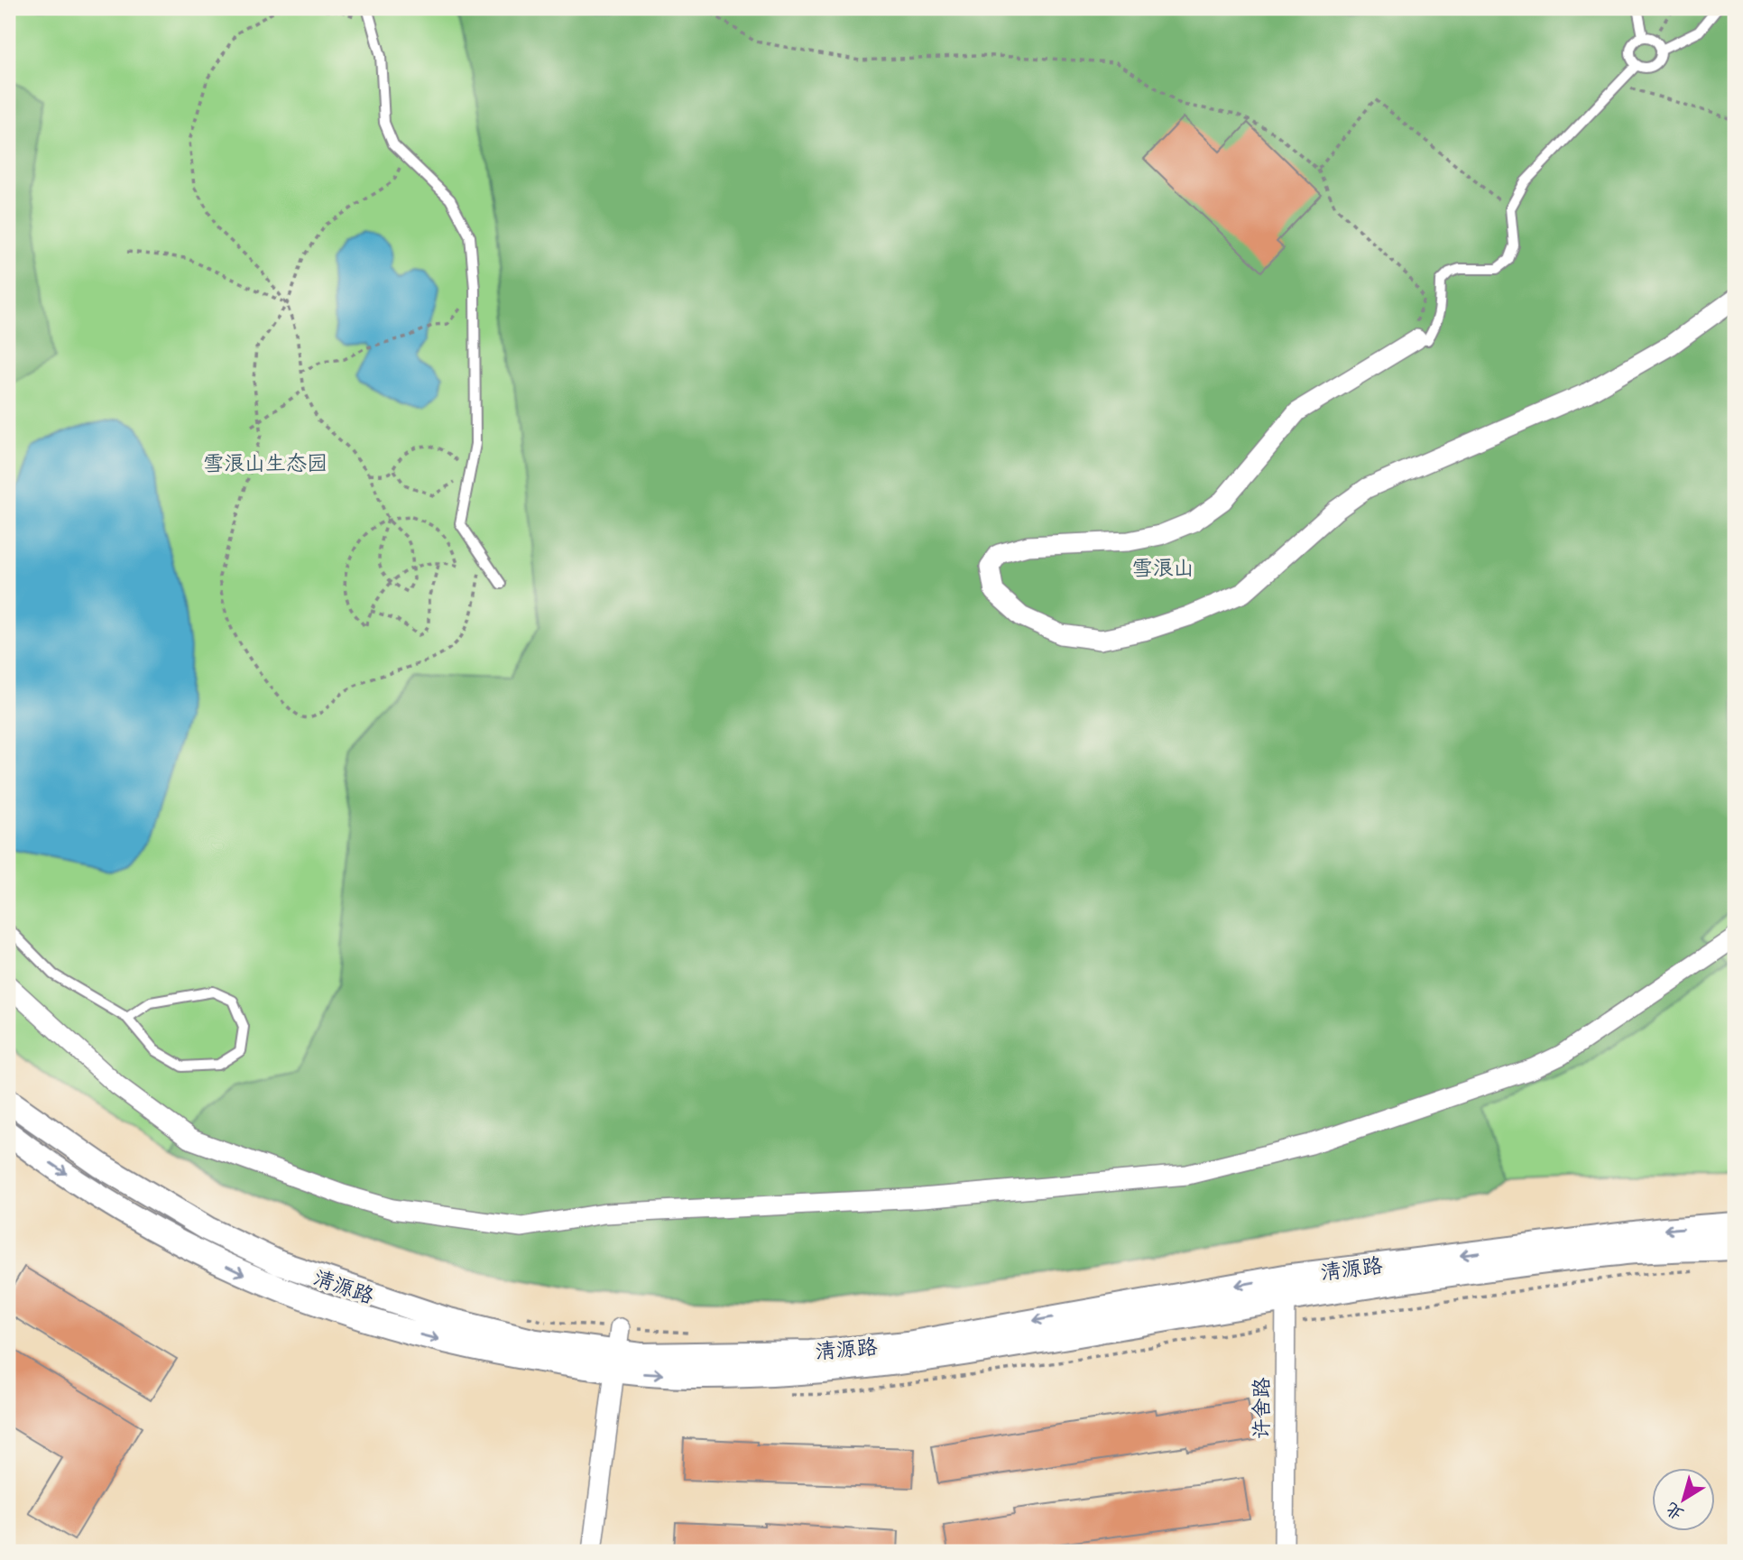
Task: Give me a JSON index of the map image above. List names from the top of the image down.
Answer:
{
  "streets": {
    "street": ["清源路", "许舍路"]
  },
  "crossings": [
    ["清源路", "许舍路"]
  ],
  "parks": ["雪浪山生态园", "雪浪山"],
  "north": "bottom left"
}
